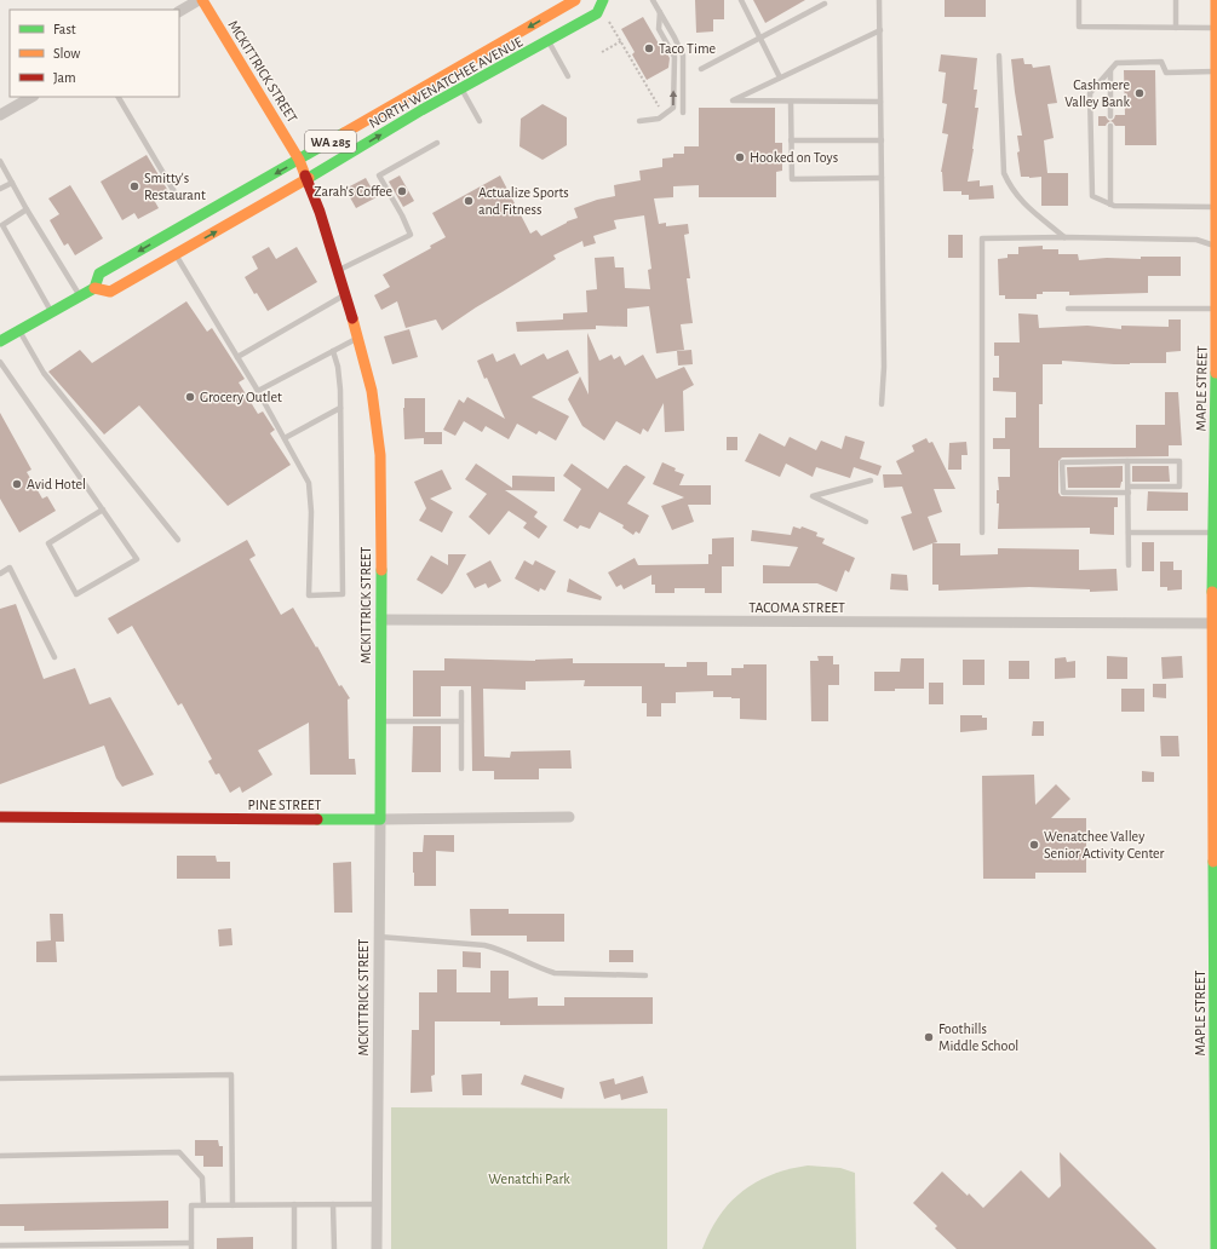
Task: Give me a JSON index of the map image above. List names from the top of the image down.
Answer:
{
  "streets": {
    "street": [
      "MCKITTRICK STREET",
      "NORTH WENATCHEE AVENUE",
      "WA 285",
      "MAPLE STREET",
      "TACOMA STREET",
      "PINE STREET"
    ]
  },
  "crossings": [
    ["MCKITTRICK STREET", "NORTH WENATCHEE AVENUE"],
    ["MCKITTRICK STREET", "TACOMA STREET"],
    ["MCKITTRICK STREET", "PINE STREET"],
    ["MAPLE STREET", "TACOMA STREET"]
  ],
  "parks": ["Wenatchi Park"],
  "places": [
    "Taco Time",
    "Cashmere Valley Bank",
    "Hooked on Toys",
    "Smitty's Restaurant",
    "Zarah's Coffee",
    "Actualize Sports and Fitness",
    "Grocery Outlet",
    "Avid Hotel",
    "Wenatchee Valley Senior Activity Center",
    "Foothills Middle School"
  ],
  "legend": ["Fast", "Slow", "Jam"]
}
